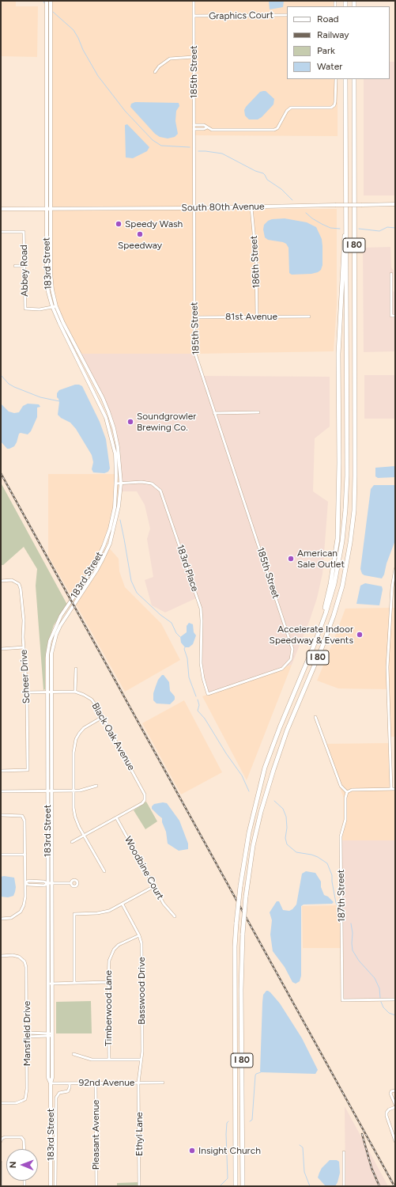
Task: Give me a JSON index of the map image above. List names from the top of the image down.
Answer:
{
  "streets": {
    "highway": ["I 80"],
    "street": [
      "Graphics Court",
      "185th Street",
      "South 80th Avenue",
      "186th Street",
      "183rd Street",
      "Abbey Road",
      "81st Avenue",
      "183rd Place",
      "Scheer Drive",
      "Black Oak Avenue",
      "Woodbine Court",
      "187th Street",
      "Basswood Drive",
      "Timberwood Lane",
      "Mansfield Drive",
      "92nd Avenue",
      "Ethyl Lane",
      "Pleasant Avenue"
    ]
  },
  "crossings": [
    ["Graphics Court", "185th Street"],
    ["185th Street", "South 80th Avenue"],
    ["185th Street", "81st Avenue"],
    ["185th Street", "183rd Place"],
    ["South 80th Avenue", "186th Street"],
    ["South 80th Avenue", "183rd Street"],
    ["186th Street", "81st Avenue"],
    ["183rd Street", "Abbey Road"],
    ["183rd Street", "183rd Place"],
    ["183rd Street", "Black Oak Avenue"],
    ["183rd Street", "92nd Avenue"],
    ["Scheer Drive", "Black Oak Avenue"],
    ["Black Oak Avenue", "Woodbine Court"],
    ["Basswood Drive", "Timberwood Lane"],
    ["Basswood Drive", "92nd Avenue"],
    ["Basswood Drive", "Ethyl Lane"],
    ["92nd Avenue", "Ethyl Lane"],
    ["92nd Avenue", "Pleasant Avenue"]
  ],
  "places": [
    "Speedy Wash",
    "Speedway",
    "Soundgrowler Brewing Co.",
    "American Sale Outlet",
    "Accelerate Indoor Speedway & Events",
    "Insight Church"
  ],
  "legend": [
    "Road",
    "Railway",
    "Park",
    "Water"
  ],
  "north": "left"
}
